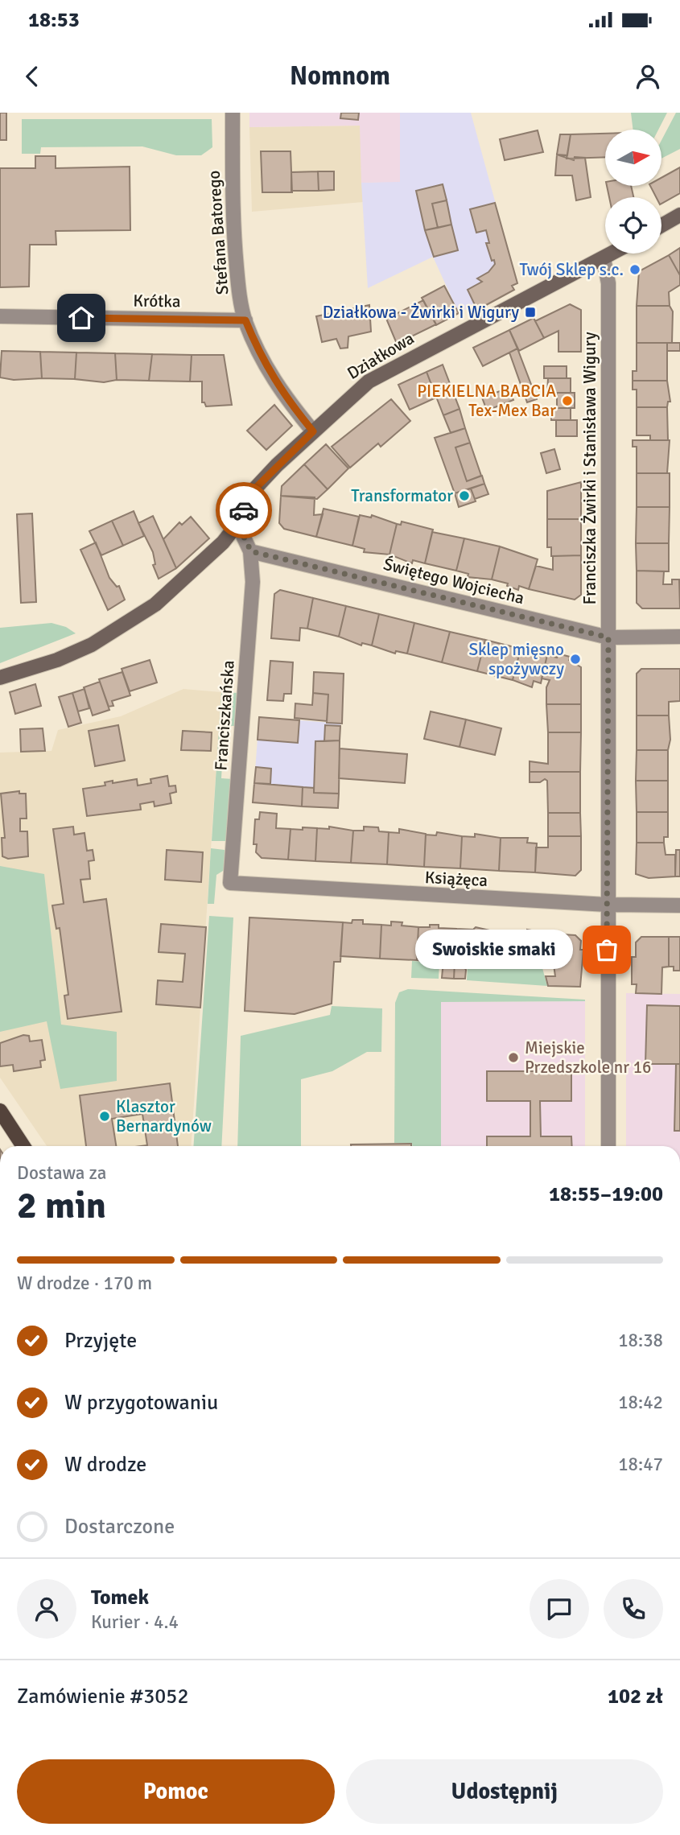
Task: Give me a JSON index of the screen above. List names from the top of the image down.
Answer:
{
  "streets": {
    "street": [
      "Stefana Batorego",
      "Krótka",
      "Działkowa",
      "Franciszka Żwirki i Stanisława Wigury",
      "Świętego Wojciecha",
      "Franciszkańska",
      "Książęca"
    ]
  },
  "crossings": [
    ["Stefana Batorego", "Krótka"],
    ["Stefana Batorego", "Działkowa"],
    ["Działkowa", "Franciszka Żwirki i Stanisława Wigury"],
    ["Franciszka Żwirki i Stanisława Wigury", "Świętego Wojciecha"],
    ["Franciszka Żwirki i Stanisława Wigury", "Książęca"],
    ["Świętego Wojciecha", "Franciszkańska"],
    ["Franciszkańska", "Książęca"]
  ],
  "places": {
    "other": [
      "Twój Sklep s.c.",
      "PIEKIELNA BABCIA Tex-Mex Bar",
      "Transformator",
      "Sklep mięsno spożywczy",
      "Swoiskie smaki",
      "Miejskie Przedszkole nr 16",
      "Klasztor Bernardynów"
    ],
    "transit": ["Działkowa - Żwirki i Wigury"]
  },
  "north": "right",
  "page": {
    "status": "18:53",
    "header": "Nomnom",
    "bubble": "Swoiskie smaki",
    "heading": ["2 min", "Dostawa za", "18:55–19:00"],
    "panel": [
      "Tomek",
      "Kurier · 4.4",
      "Zamówienie #3052",
      "102 zł"
    ],
    "bar": "W drodze · 170 m",
    "list": [
      ["Przyjęte", "18:38"],
      ["W przygotowaniu", "18:42"],
      ["W drodze", "18:47"],
      "Dostarczone"
    ],
    "buttons": ["Pomoc", "Udostępnij"]
  }
}
